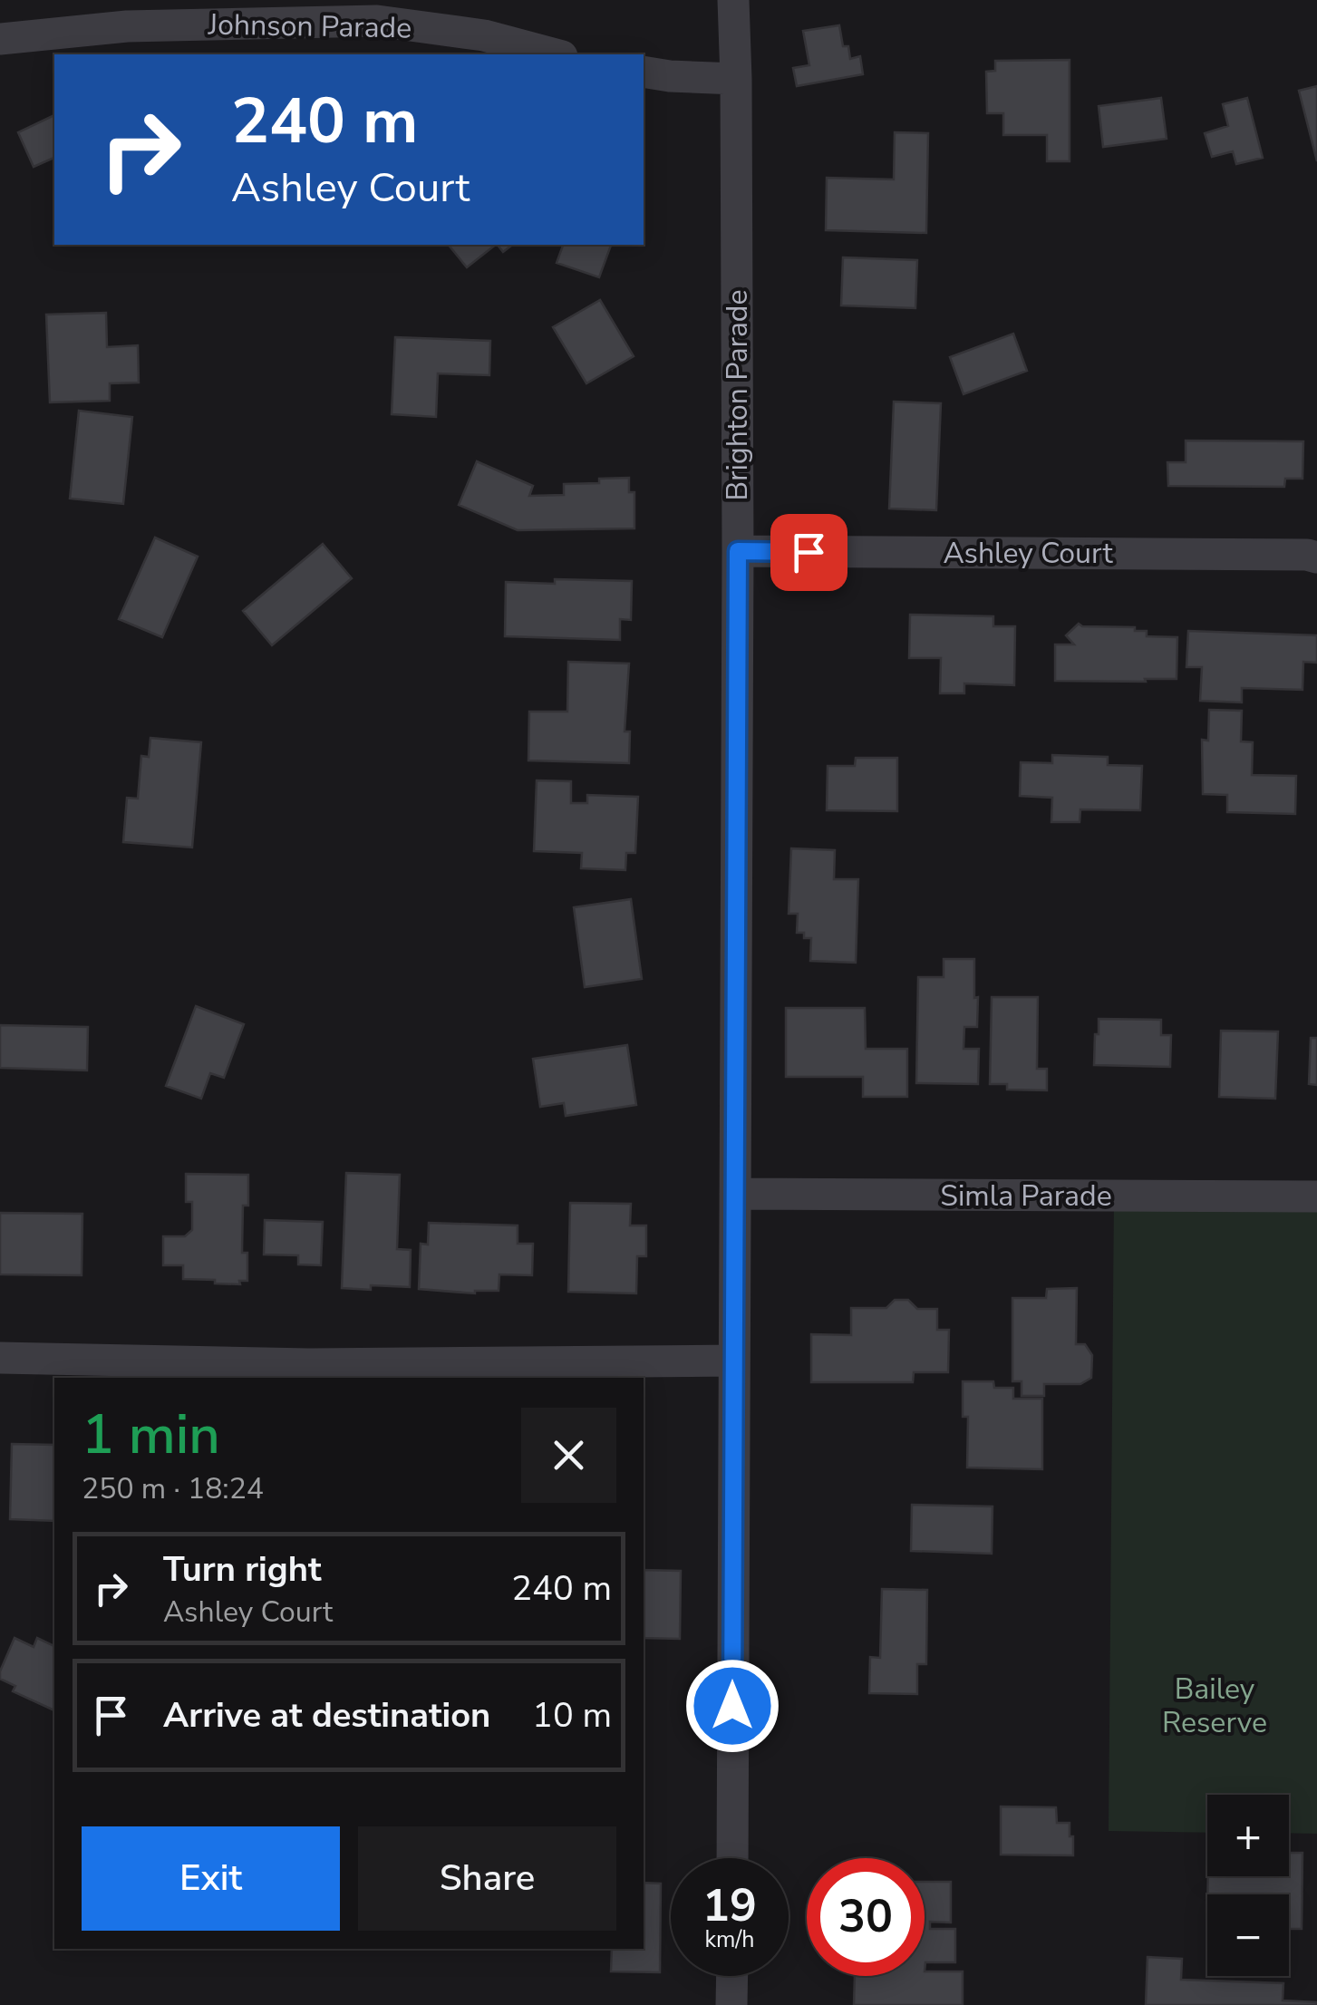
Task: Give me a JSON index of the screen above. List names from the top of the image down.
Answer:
{
  "streets": {
    "street": [
      "Johnson Parade",
      "Brighton Parade",
      "Ashley Court",
      "Simla Parade"
    ]
  },
  "crossings": [
    ["Brighton Parade", "Ashley Court"],
    ["Brighton Parade", "Simla Parade"]
  ],
  "parks": ["Bailey Reserve"],
  "page": {
    "turn": ["240 m", "Ashley Court"],
    "heading": ["1 min", "250 m · 18:24"],
    "list": [
      {
        "name": "Turn right",
        "note": "Ashley Court",
        "value": "240 m"
      },
      {
        "name": "Arrive at destination",
        "value": "10 m"
      }
    ],
    "map_buttons": ["+", "−"],
    "buttons": ["Exit", "Share"],
    "speed": "19 km/h",
    "limit": "30"
  }
}
